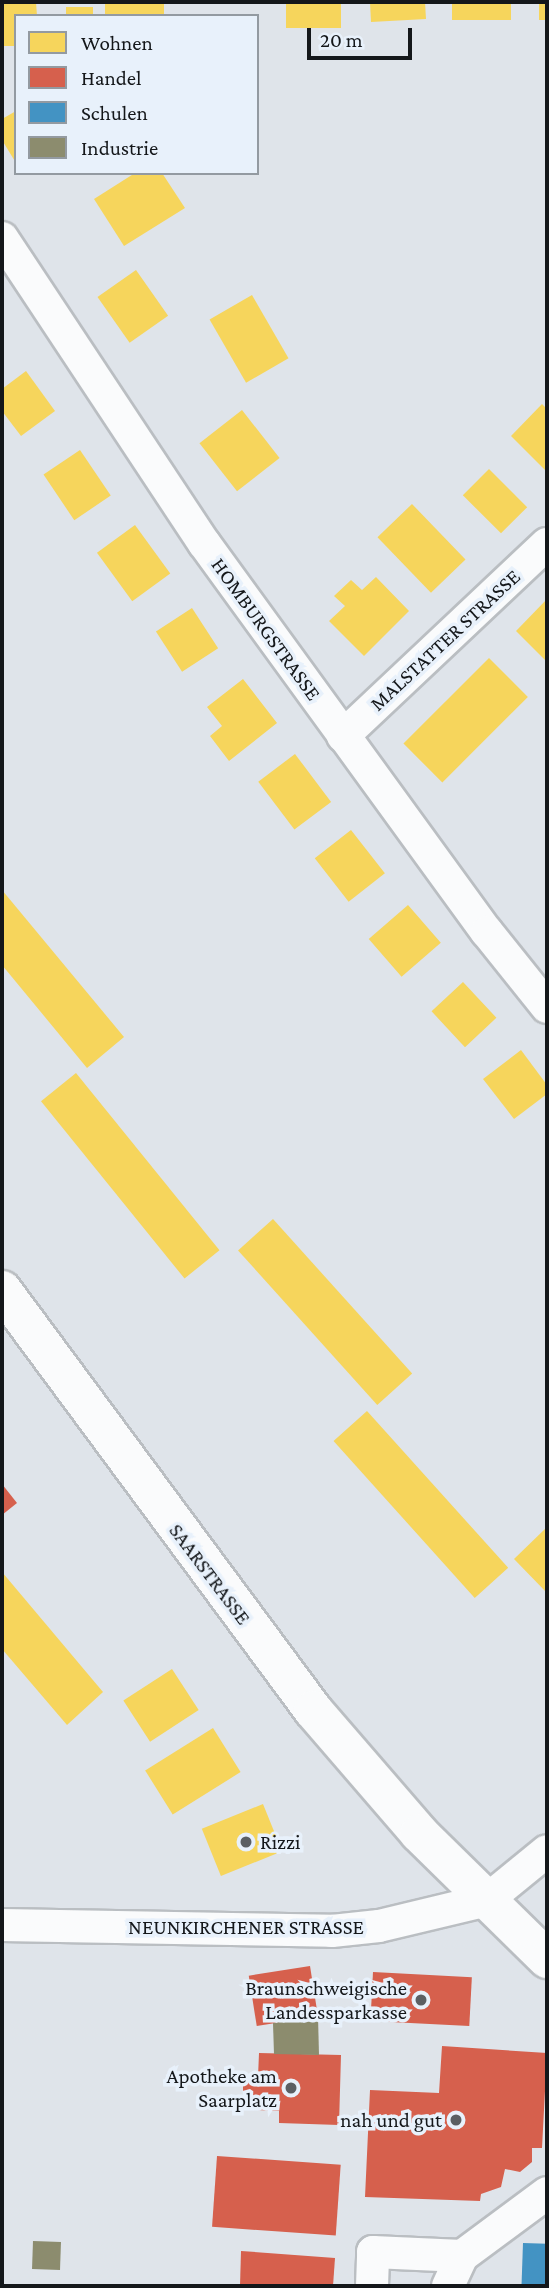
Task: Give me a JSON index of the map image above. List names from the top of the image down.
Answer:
{
  "streets": {
    "street": [
      "HOMBURGSTRASSE",
      "MALSTATTER STRASSE",
      "SAARSTRASSE",
      "NEUNKIRCHENER STRASSE"
    ]
  },
  "crossings": [
    ["HOMBURGSTRASSE", "MALSTATTER STRASSE"],
    ["SAARSTRASSE", "NEUNKIRCHENER STRASSE"]
  ],
  "places": [
    "Rizzi",
    "Braunschweigische Landessparkasse",
    "Apotheke am Saarplatz",
    "nah und gut"
  ],
  "legend": [
    "Wohnen",
    "Handel",
    "Schulen",
    "Industrie"
  ],
  "scale_bar": "20 m"
}
